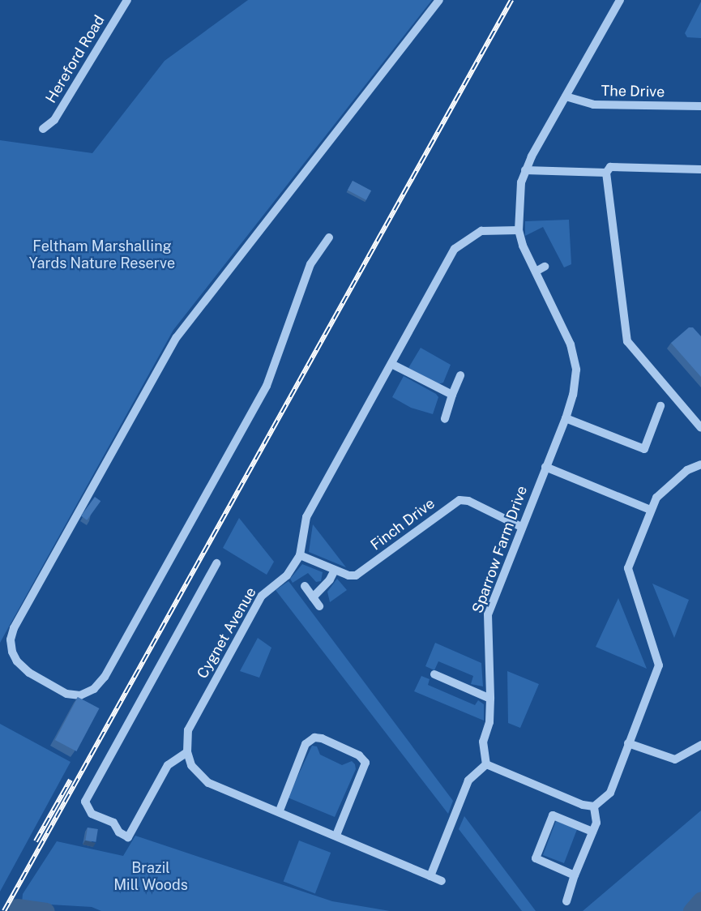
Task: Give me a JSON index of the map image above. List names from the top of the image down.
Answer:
{
  "streets": {
    "street": [
      "Hereford Road",
      "The Drive",
      "Finch Drive",
      "Sparrow Farm Drive",
      "Cygnet Avenue"
    ]
  },
  "crossings": [
    ["The Drive", "Sparrow Farm Drive"],
    ["Finch Drive", "Sparrow Farm Drive"],
    ["Finch Drive", "Cygnet Avenue"],
    ["Sparrow Farm Drive", "Cygnet Avenue"]
  ],
  "parks": ["Feltham Marshalling Yards Nature Reserve", "Brazil Mill Woods"]
}
